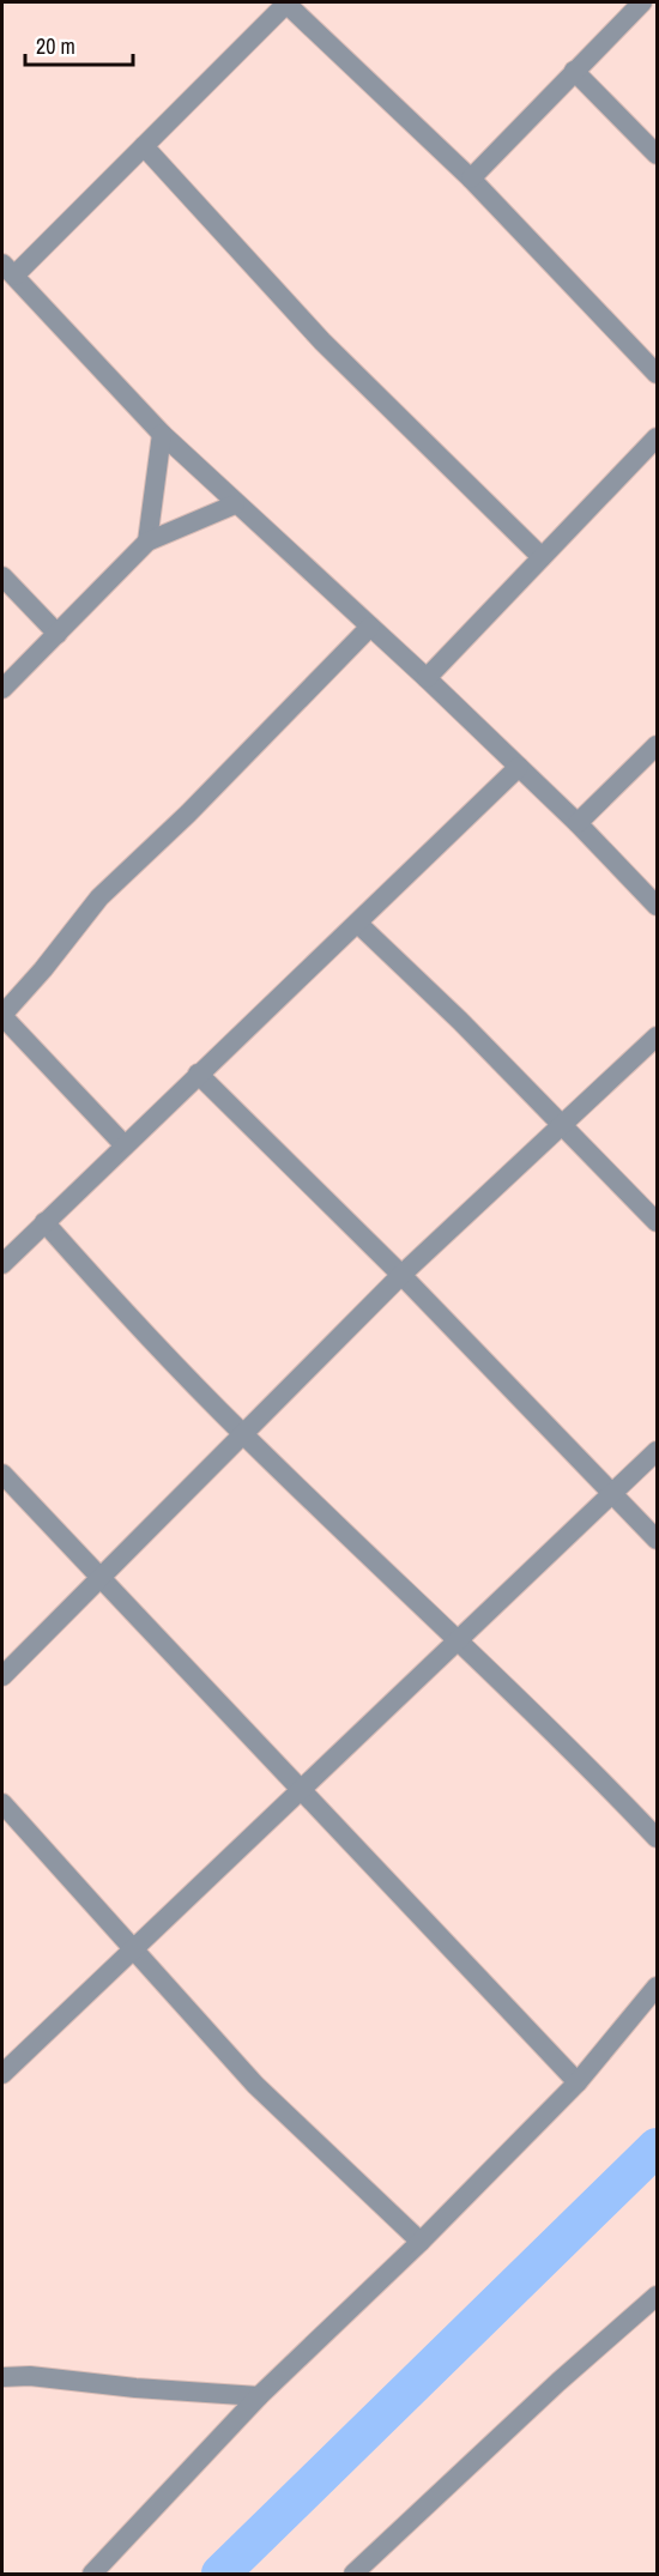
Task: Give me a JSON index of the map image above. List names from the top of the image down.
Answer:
{
  "scale_bar": "20 m"
}
